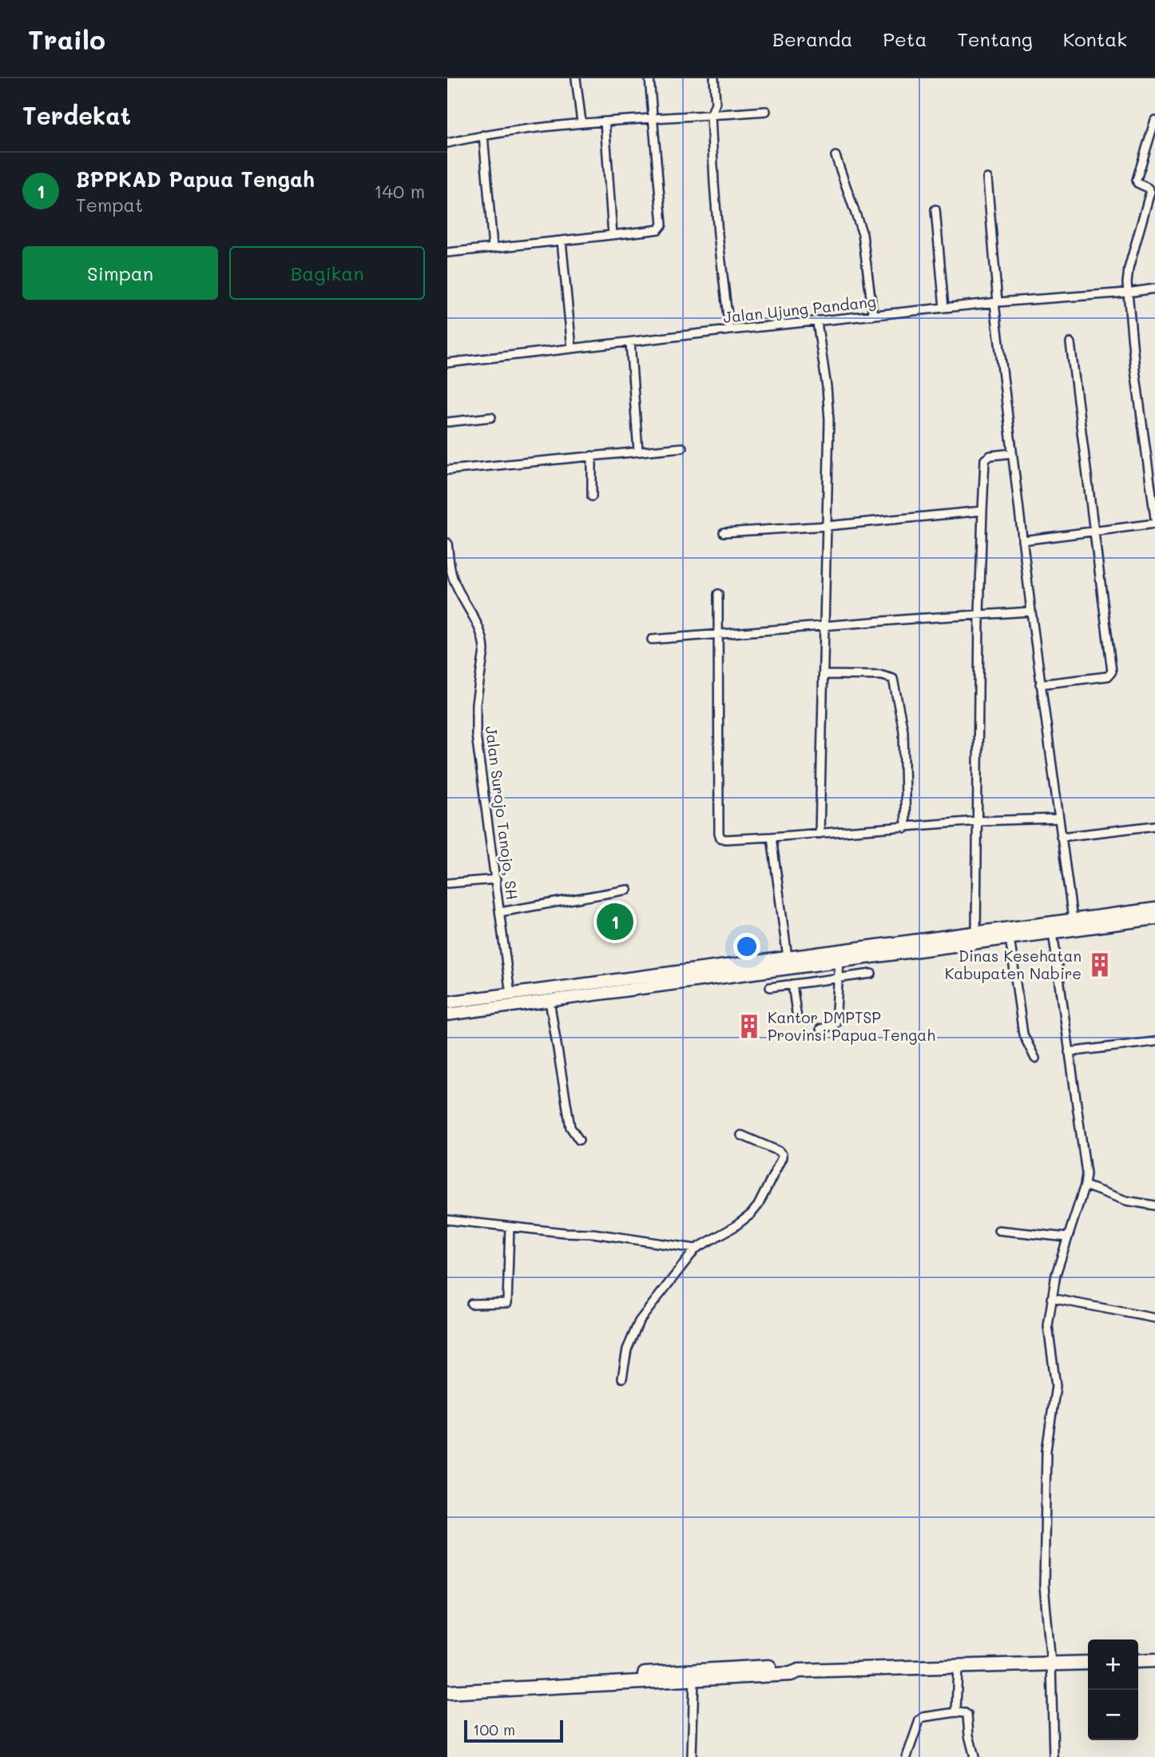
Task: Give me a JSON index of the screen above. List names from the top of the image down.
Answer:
{
  "streets": {
    "street": ["Jalan Ujung Pandang", "Jalan Surojo Tanojo, SH"]
  },
  "places": {
    "building": ["Dinas Kesehatan Kabupaten Nabire", "Kantor DMPTSP Provinsi Papua Tengah"]
  },
  "scale_bar": "100 m",
  "page": {
    "header": "Trailo",
    "nav": [
      "Beranda",
      "Peta",
      "Tentang",
      "Kontak"
    ],
    "heading": "Terdekat",
    "list": [
      {
        "mark": "1",
        "name": "BPPKAD Papua Tengah",
        "note": "Tempat",
        "value": "140 m"
      }
    ],
    "buttons": ["Simpan", "Bagikan"],
    "pins": "1",
    "map_buttons": ["+", "−"],
    "scale": "100 m"
  }
}
